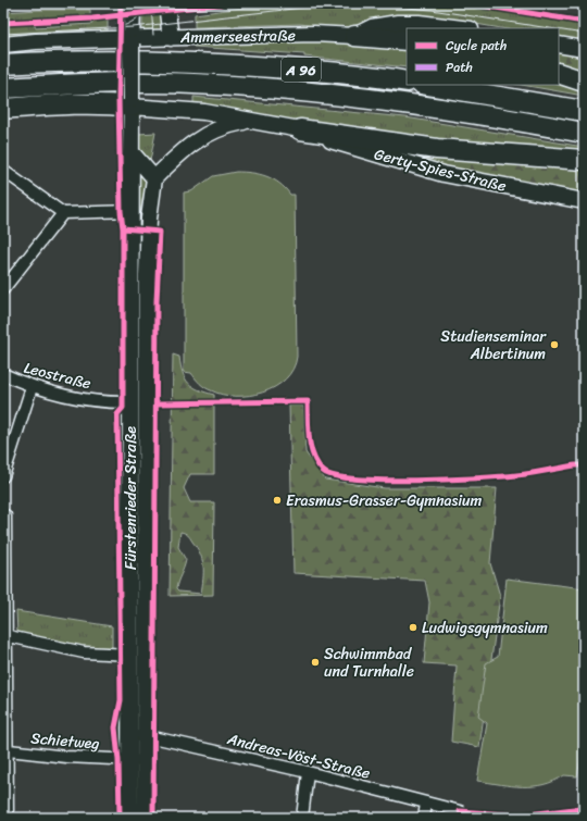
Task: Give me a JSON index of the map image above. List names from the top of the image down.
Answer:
{
  "streets": {
    "highway": ["A 96"],
    "main road": ["Ammerseestraße", "Gerty-Spies-Straße", "Fürstenrieder Straße"],
    "street": ["Leostraße", "Schietweg", "Andreas-Vöst-Straße"]
  },
  "crossings": [
    ["Ammerseestraße", "Fürstenrieder Straße"],
    ["Leostraße", "Fürstenrieder Straße"],
    ["Fürstenrieder Straße", "Schietweg"],
    ["Fürstenrieder Straße", "Andreas-Vöst-Straße"]
  ],
  "places": [
    "Studienseminar Albertinum",
    "Erasmus-Grasser-Gymnasium",
    "Ludwigsgymnasium",
    "Schwimmbad und Turnhalle"
  ],
  "legend": ["Cycle path", "Path"]
}
